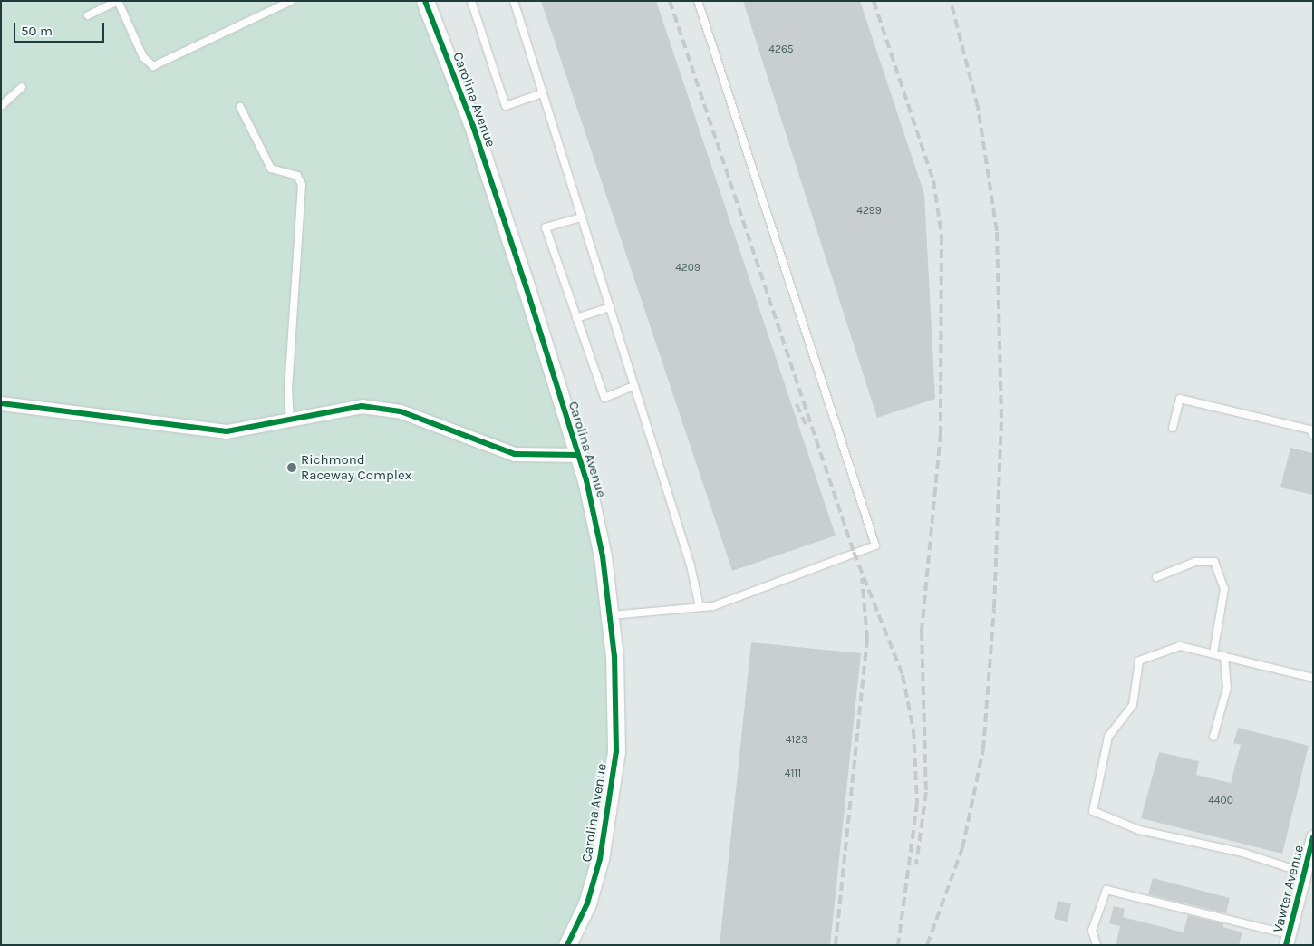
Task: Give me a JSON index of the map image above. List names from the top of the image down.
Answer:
{
  "streets": {
    "street": ["Carolina Avenue", "Vawter Avenue"]
  },
  "places": ["Richmond Raceway Complex"],
  "house_numbers": [
    "4265",
    "4299",
    "4209",
    "4123",
    "4111",
    "4400"
  ],
  "scale_bar": "50 m"
}
